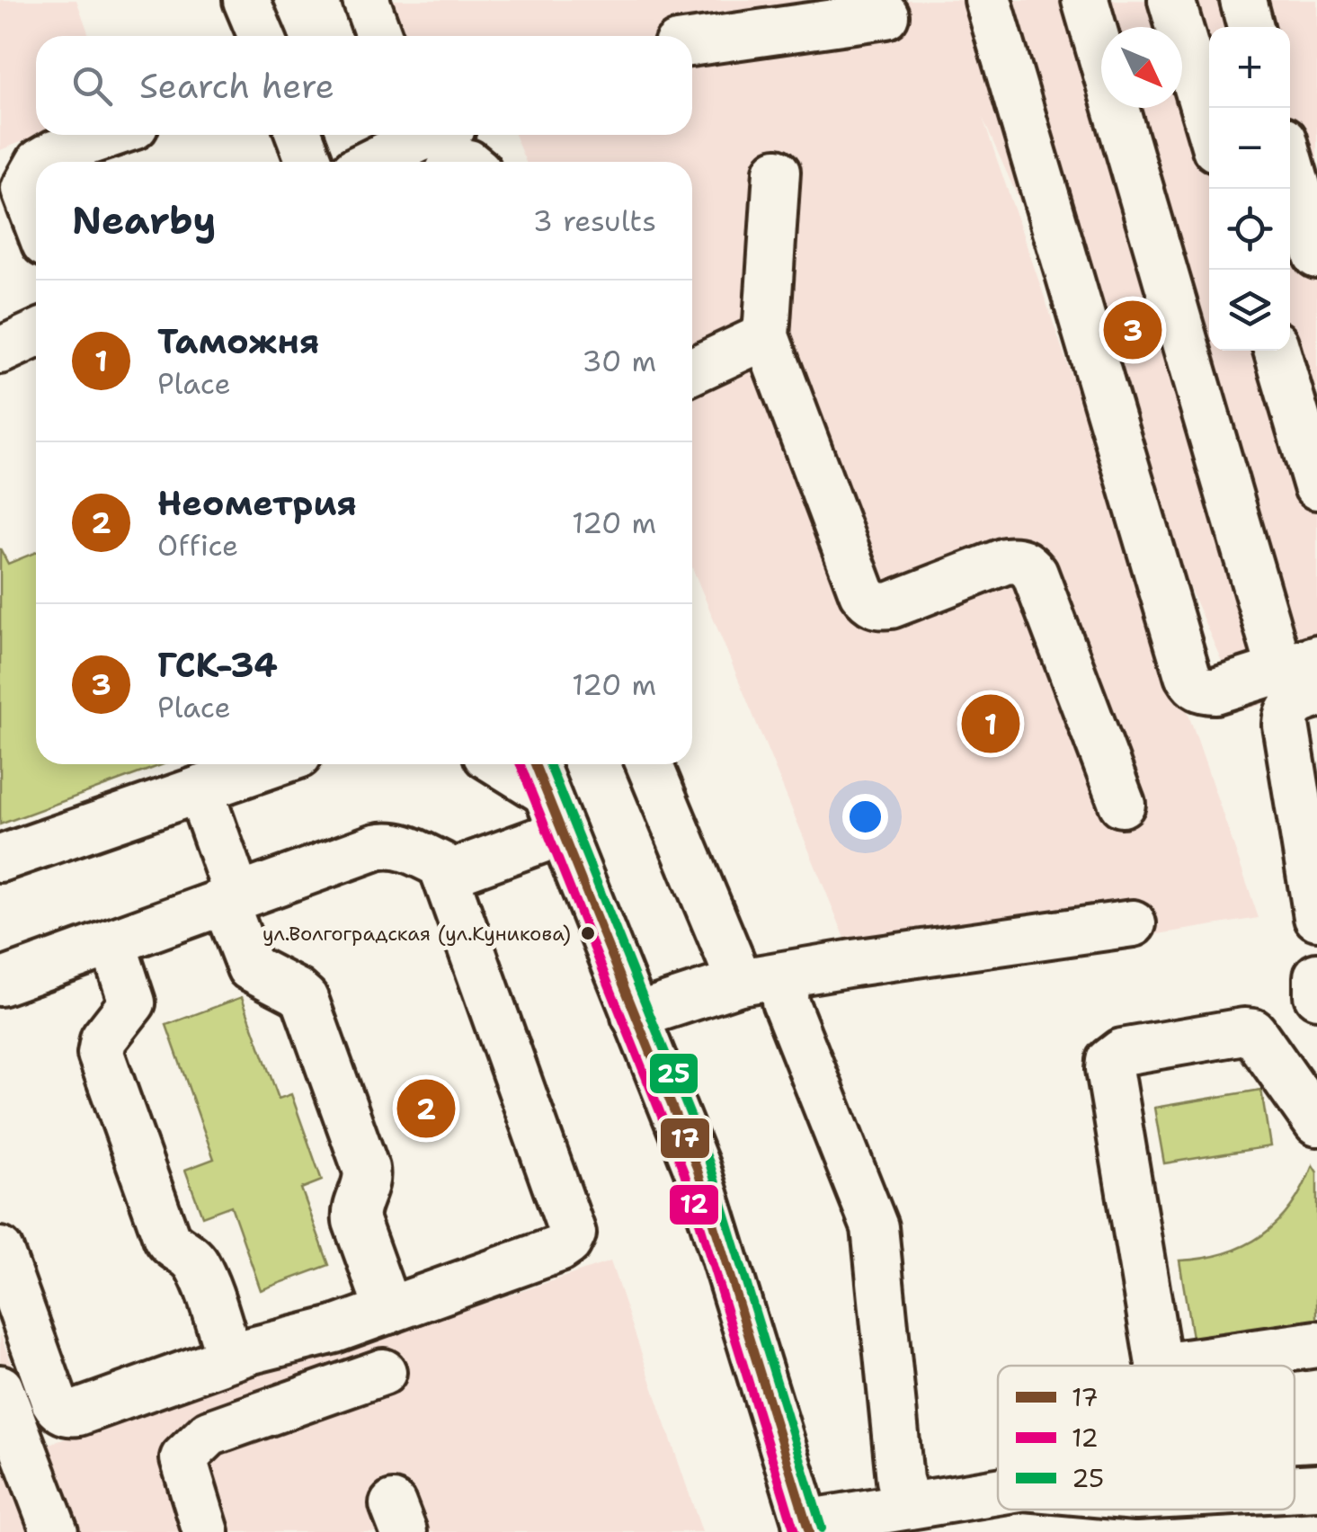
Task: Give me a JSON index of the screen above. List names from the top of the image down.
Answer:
{
  "places": ["ул.Волгоградская (ул.Куникова)"],
  "lines": ["transit line 17", "transit line 12", "transit line 25"],
  "legend": ["17", "12", "25"],
  "north": "bottom right",
  "page": {
    "map_buttons": ["+", "−"],
    "search": "Search here",
    "heading": ["Nearby", "3 results"],
    "list": [
      {
        "mark": "1",
        "name": "Таможня",
        "note": "Place",
        "value": "30 m"
      },
      {
        "mark": "2",
        "name": "Неометрия",
        "note": "Office",
        "value": "120 m"
      },
      {
        "mark": "3",
        "name": "ГСК-34",
        "note": "Place",
        "value": "120 m"
      }
    ],
    "pins": ["3", "1", "2"]
  }
}
